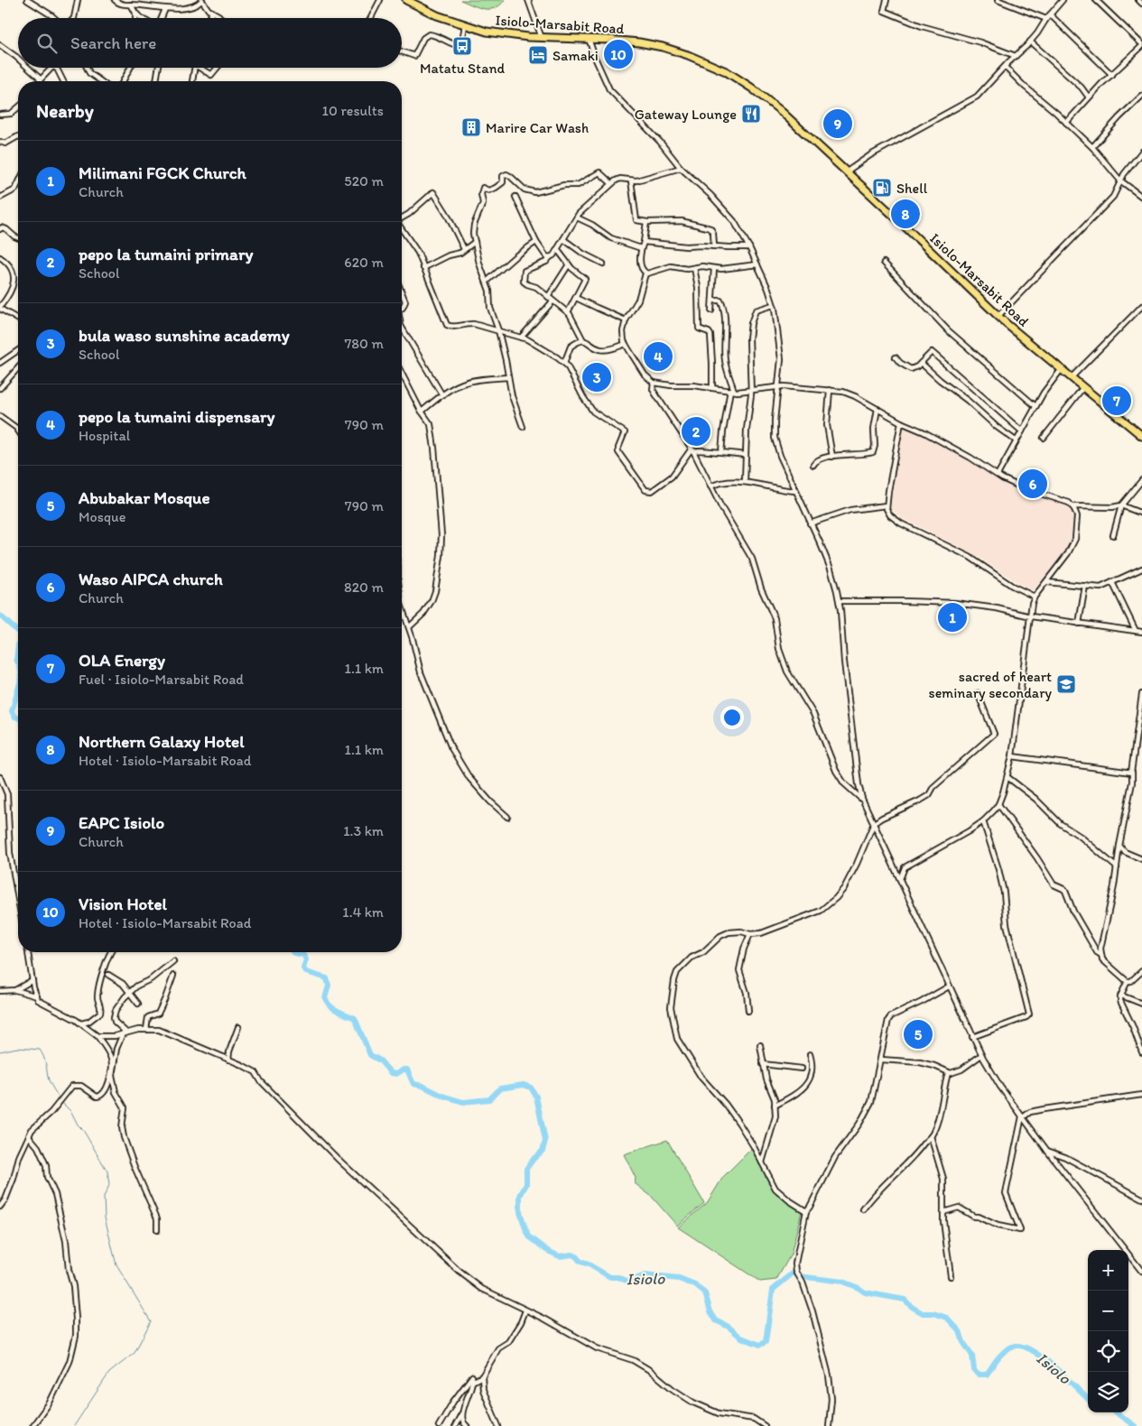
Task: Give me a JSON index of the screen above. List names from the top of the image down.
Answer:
{
  "streets": {
    "highway": ["Isiolo-Marsabit Road"]
  },
  "water": ["Isiolo"],
  "places": {
    "bus stop": ["Matatu Stand"],
    "hotel": ["Samaki"],
    "restaurant": ["Gateway Lounge"],
    "building": ["Marire Car Wash"],
    "fuel station": ["Shell"],
    "school or university": ["sacred of heart seminary secondary"]
  },
  "page": {
    "search": "Search here",
    "pins": [
      "10",
      "9",
      "8",
      "4",
      "3",
      "7",
      "2",
      "6",
      "1",
      "5"
    ],
    "heading": ["Nearby", "10 results"],
    "list": [
      {
        "mark": "1",
        "name": "Milimani FGCK Church",
        "note": "Church",
        "value": "520 m"
      },
      {
        "mark": "2",
        "name": "pepo la tumaini primary",
        "note": "School",
        "value": "620 m"
      },
      {
        "mark": "3",
        "name": "bula waso sunshine academy",
        "note": "School",
        "value": "780 m"
      },
      {
        "mark": "4",
        "name": "pepo la tumaini dispensary",
        "note": "Hospital",
        "value": "790 m"
      },
      {
        "mark": "5",
        "name": "Abubakar Mosque",
        "note": "Mosque",
        "value": "790 m"
      },
      {
        "mark": "6",
        "name": "Waso AIPCA church",
        "note": "Church",
        "value": "820 m"
      },
      {
        "mark": "7",
        "name": "OLA Energy",
        "note": "Fuel · Isiolo-Marsabit Road",
        "value": "1.1 km"
      },
      {
        "mark": "8",
        "name": "Northern Galaxy Hotel",
        "note": "Hotel · Isiolo-Marsabit Road",
        "value": "1.1 km"
      },
      {
        "mark": "9",
        "name": "EAPC Isiolo",
        "note": "Church",
        "value": "1.3 km"
      },
      {
        "mark": "10",
        "name": "Vision Hotel",
        "note": "Hotel · Isiolo-Marsabit Road",
        "value": "1.4 km"
      }
    ],
    "map_buttons": ["+", "−"]
  }
}
